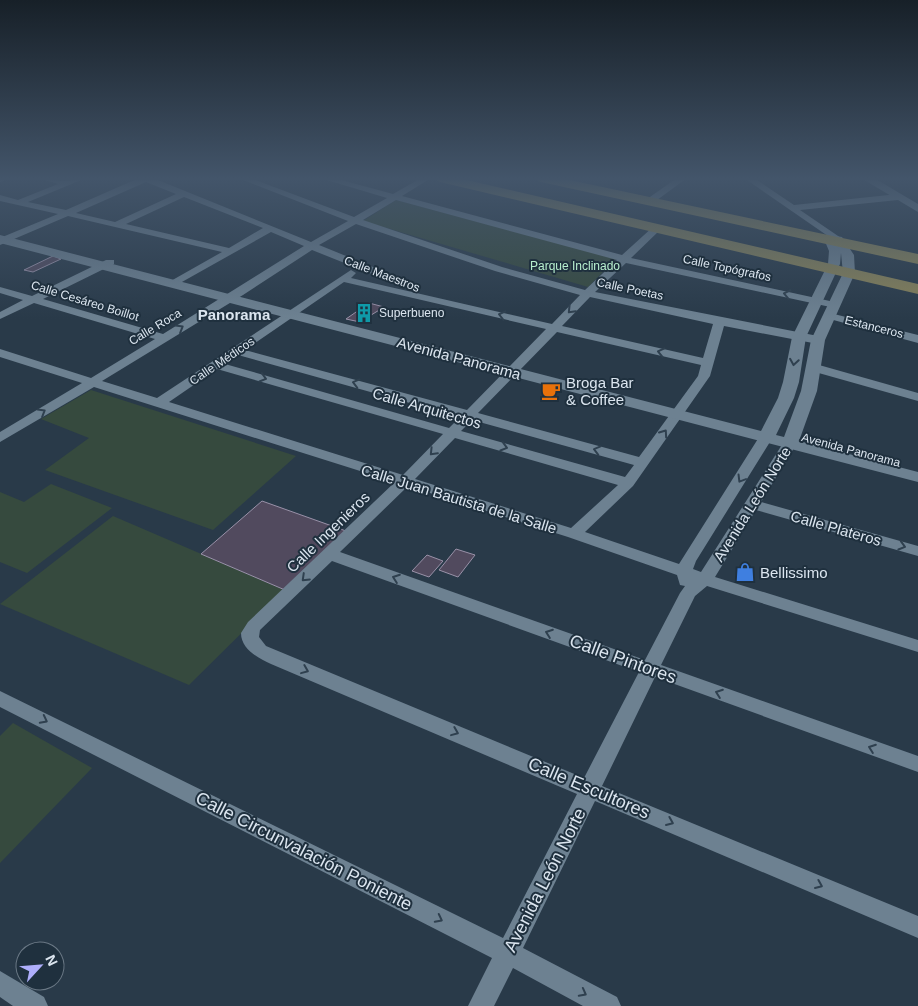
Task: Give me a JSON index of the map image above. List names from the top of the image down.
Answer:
{
  "streets": {
    "street": [
      "Calle Topógrafos",
      "Calle Maestros",
      "Calle Poetas",
      "Calle Cesáreo Boillot",
      "Calle Roca",
      "Estanceros",
      "Avenida Panorama",
      "Calle Médicos",
      "Calle Arquitectos",
      "Calle Juan Bautista de la Salle",
      "Avenida León Norte",
      "Calle Plateros",
      "Calle Ingenieros",
      "Calle Pintores",
      "Calle Escultores",
      "Calle Circunvalación Poniente"
    ]
  },
  "crossings": [
    ["Calle Topógrafos", "Estanceros"],
    ["Calle Topógrafos", "Avenida León Norte"],
    ["Calle Topógrafos", "Calle Ingenieros"],
    ["Calle Maestros", "Calle Roca"],
    ["Calle Maestros", "Calle Médicos"],
    ["Calle Maestros", "Calle Ingenieros"],
    ["Calle Poetas", "Avenida León Norte"],
    ["Calle Poetas", "Calle Ingenieros"],
    ["Calle Cesáreo Boillot", "Calle Roca"],
    ["Calle Roca", "Avenida Panorama"],
    ["Calle Roca", "Calle Juan Bautista de la Salle"],
    ["Estanceros", "Avenida León Norte"],
    ["Avenida Panorama", "Calle Médicos"],
    ["Avenida Panorama", "Avenida León Norte"],
    ["Avenida Panorama", "Calle Ingenieros"],
    ["Calle Médicos", "Calle Arquitectos"],
    ["Calle Médicos", "Calle Juan Bautista de la Salle"],
    ["Calle Arquitectos", "Calle Ingenieros"],
    ["Calle Juan Bautista de la Salle", "Avenida León Norte"],
    ["Calle Juan Bautista de la Salle", "Calle Ingenieros"],
    ["Avenida León Norte", "Calle Plateros"],
    ["Avenida León Norte", "Calle Pintores"],
    ["Avenida León Norte", "Calle Escultores"],
    ["Avenida León Norte", "Calle Circunvalación Poniente"],
    ["Calle Ingenieros", "Calle Pintores"],
    ["Calle Ingenieros", "Calle Escultores"]
  ],
  "one_way": [
    "Calle Topógrafos",
    "Calle Maestros",
    "Calle Plateros",
    "Calle Ingenieros",
    "Calle Pintores",
    "Calle Escultores",
    "Calle Circunvalación Poniente"
  ],
  "districts": ["Panorama"],
  "parks": ["Parque Inclinado"],
  "places": {
    "building": ["Superbueno"],
    "cafe": ["Broga Bar & Coffee"],
    "shop": ["Bellissimo"]
  },
  "north": "top right"
}
